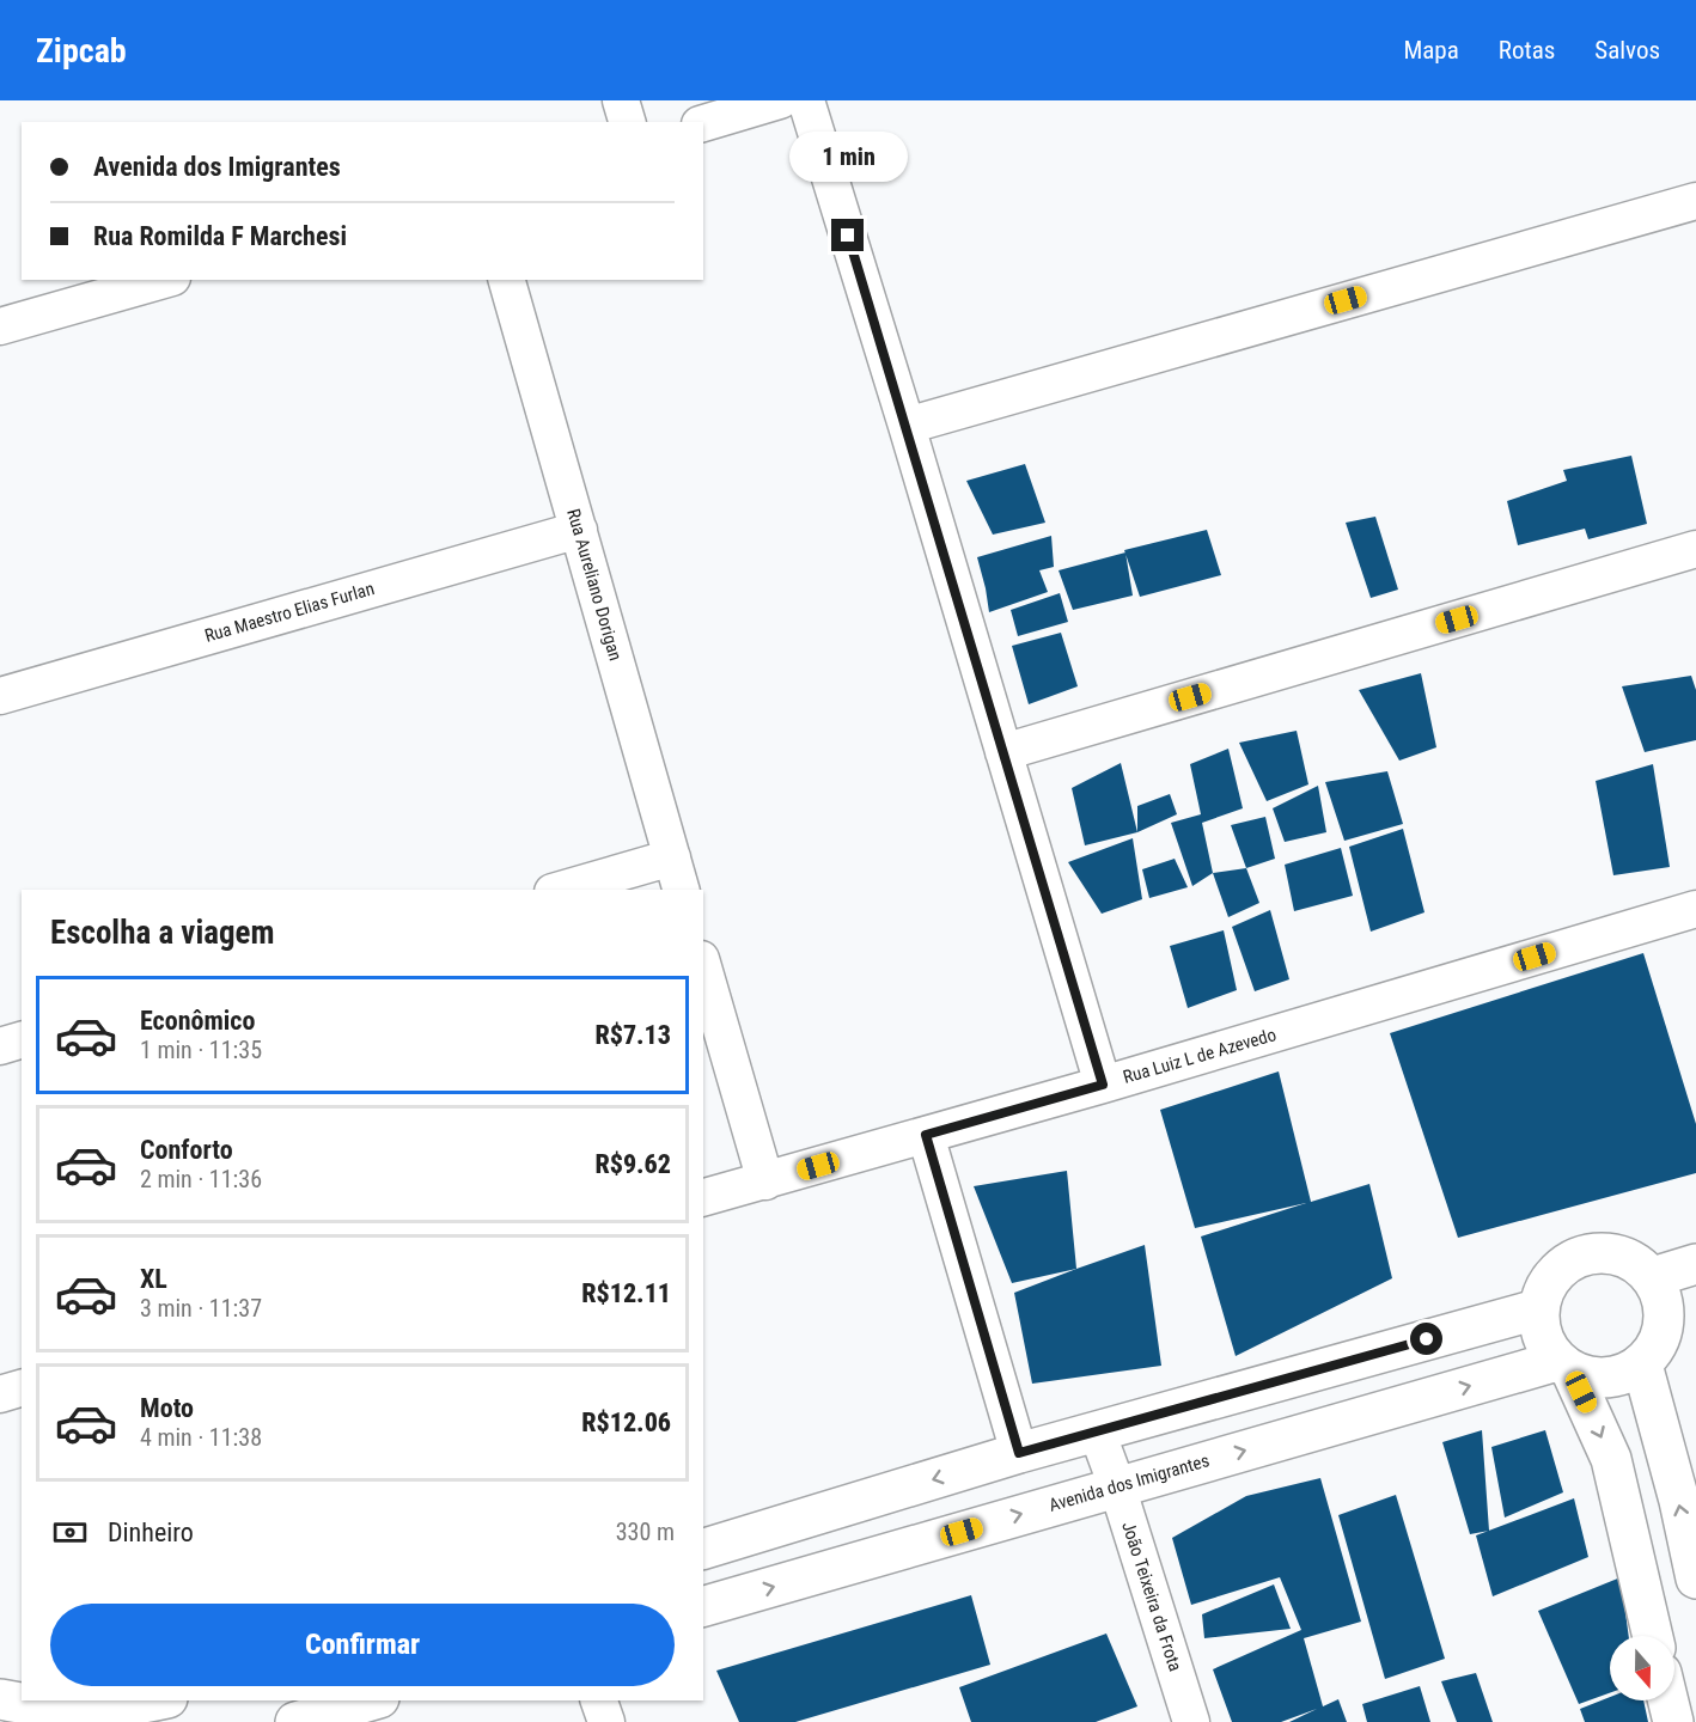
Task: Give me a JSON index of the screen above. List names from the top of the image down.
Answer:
{
  "streets": {
    "main road": ["Avenida dos Imigrantes"],
    "street": [
      "Rua Aureliano Dorigan",
      "Rua Maestro Elias Furlan",
      "Rua Luiz L de Azevedo",
      "João Teixeira da Frota"
    ]
  },
  "crossings": [
    ["Rua Aureliano Dorigan", "Rua Maestro Elias Furlan"],
    ["Avenida dos Imigrantes", "João Teixeira da Frota"]
  ],
  "north": "bottom",
  "page": {
    "header": "Zipcab",
    "nav": ["Mapa", "Rotas", "Salvos"],
    "banner": ["Avenida dos Imigrantes", "Rua Romilda F Marchesi"],
    "bubble": "1 min",
    "heading": "Escolha a viagem",
    "list": [
      {
        "name": "Econômico",
        "note": "1 min · 11:35",
        "value": "R$7.13"
      },
      {
        "name": "Conforto",
        "note": "2 min · 11:36",
        "value": "R$9.62"
      },
      {
        "name": "XL",
        "note": "3 min · 11:37",
        "value": "R$12.11"
      },
      {
        "name": "Moto",
        "note": "4 min · 11:38",
        "value": "R$12.06"
      }
    ],
    "pay": ["Dinheiro", "330 m"],
    "buttons": "Confirmar"
  }
}
